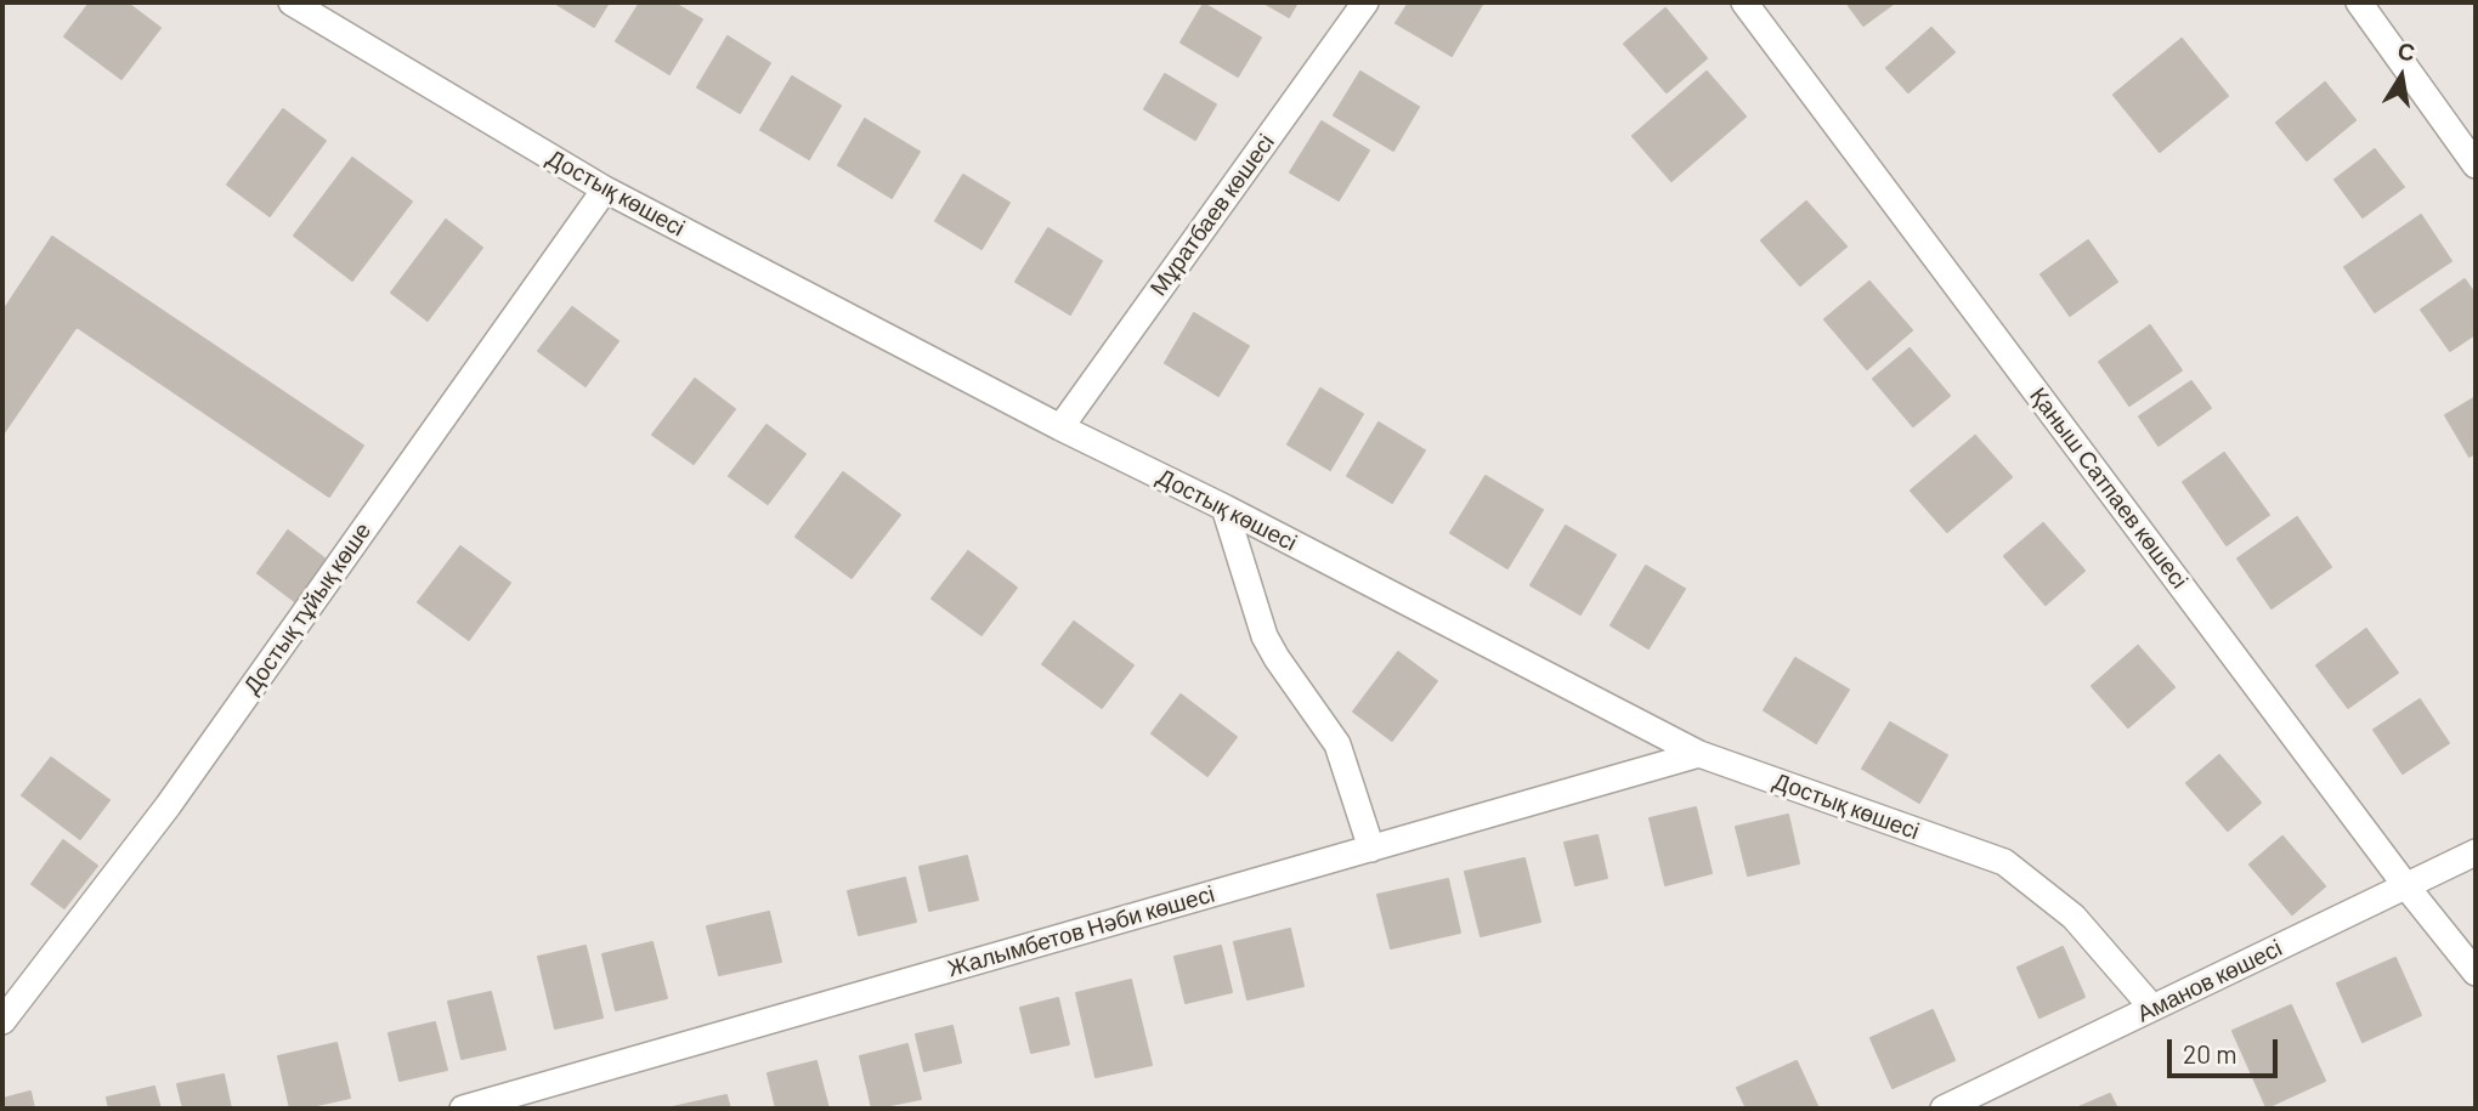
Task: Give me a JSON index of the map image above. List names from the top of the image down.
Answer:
{
  "streets": {
    "street": [
      "Достық көшесі",
      "Мұратбаев көшесі",
      "Қаныш Сатпаев көшесі",
      "Достық тұйық көше",
      "Жалымбетов Нәби көшесі",
      "Аманов көшесі"
    ]
  },
  "crossings": [
    ["Достық көшесі", "Мұратбаев көшесі"],
    ["Достық көшесі", "Достық тұйық көше"],
    ["Достық көшесі", "Жалымбетов Нәби көшесі"],
    ["Достық көшесі", "Аманов көшесі"],
    ["Қаныш Сатпаев көшесі", "Аманов көшесі"]
  ],
  "scale_bar": "20 m",
  "north": "top"
}
